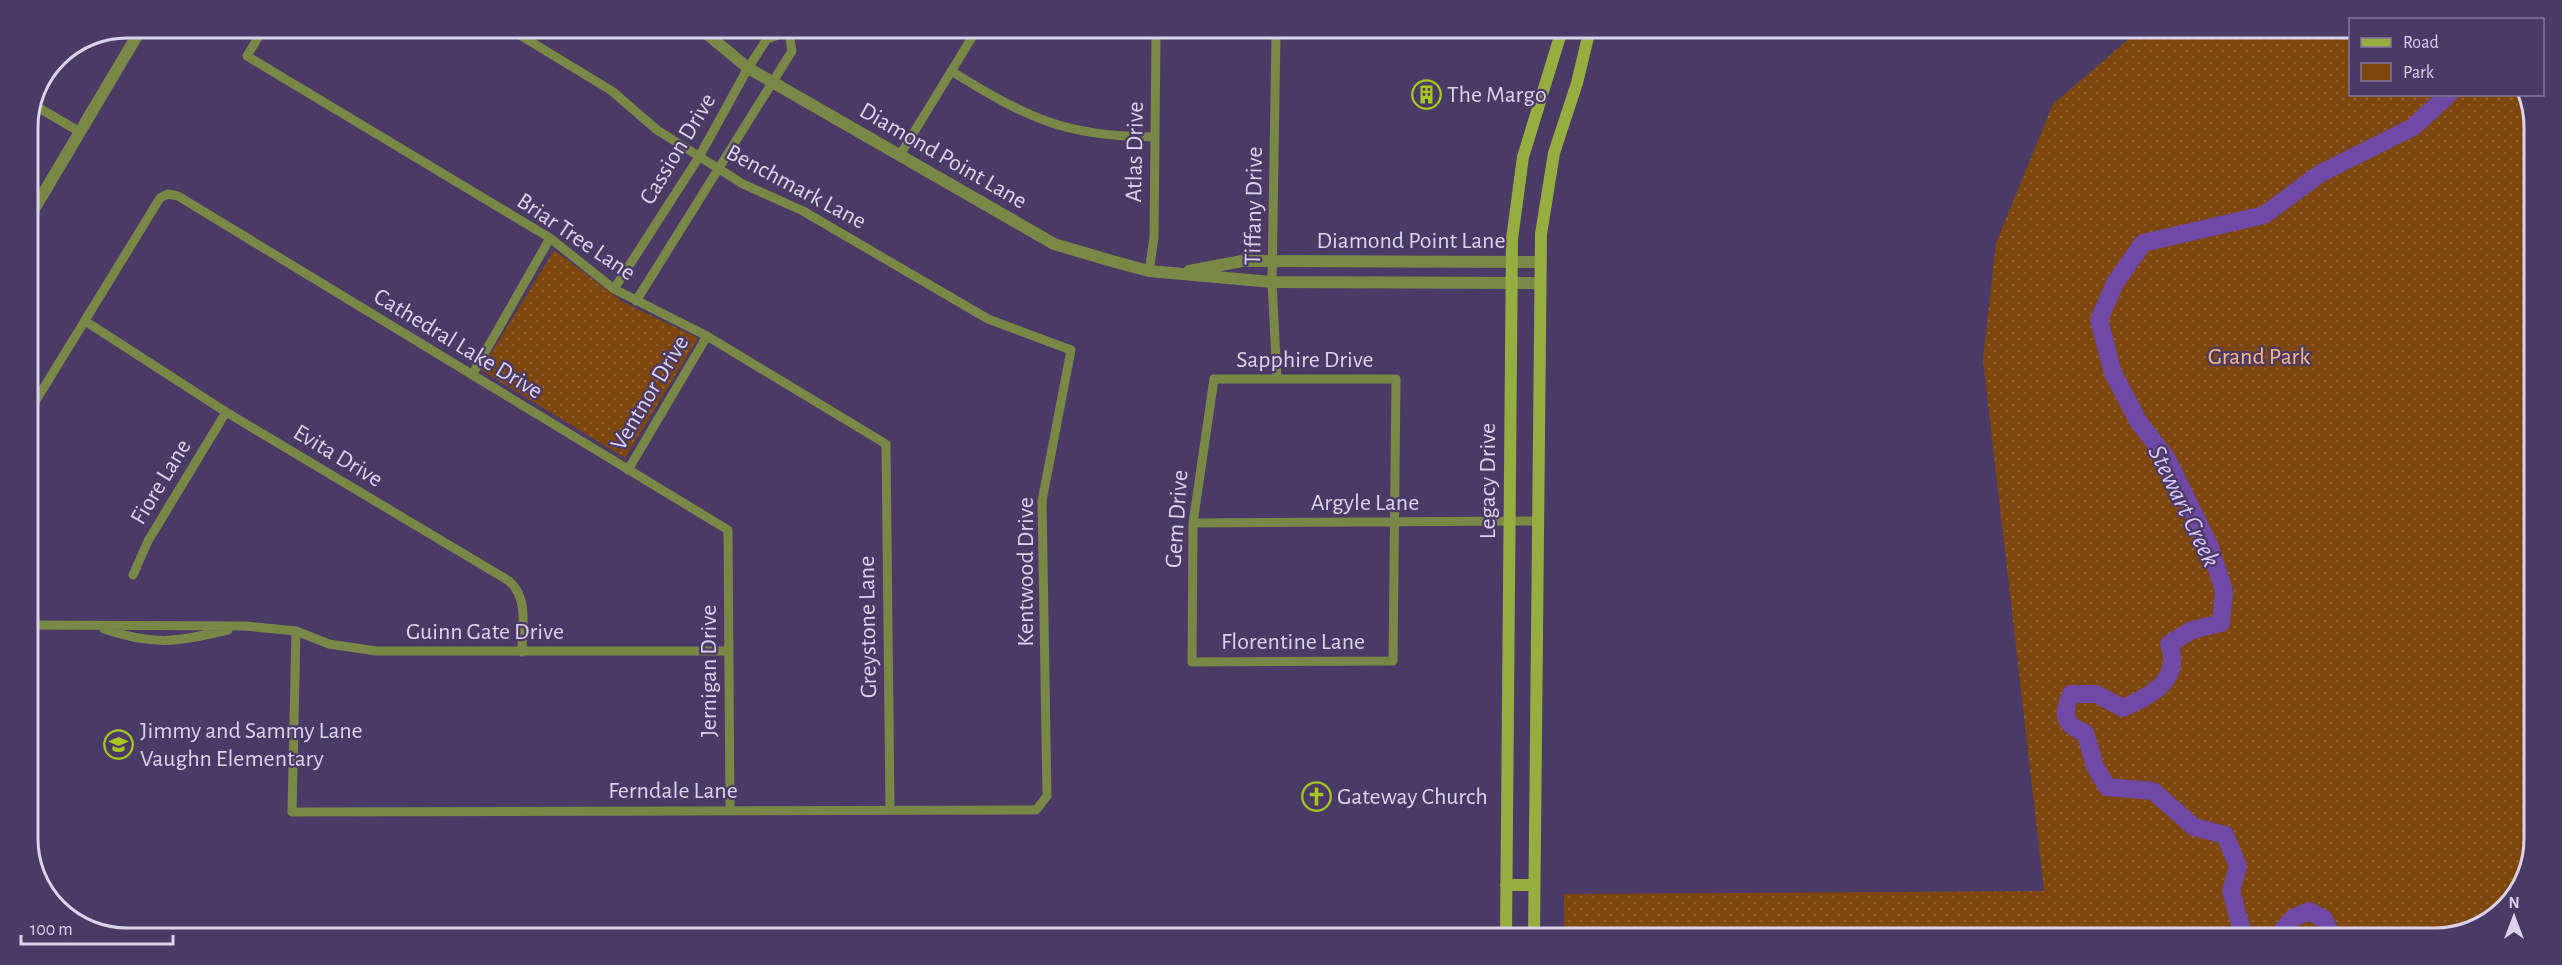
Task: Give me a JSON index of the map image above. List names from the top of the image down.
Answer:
{
  "streets": {
    "main road": ["Legacy Drive"],
    "street": [
      "Cassion Drive",
      "Atlas Drive",
      "Diamond Point Lane",
      "Benchmark Lane",
      "Tiffany Drive",
      "Briar Tree Lane",
      "Cathedral Lake Drive",
      "Sapphire Drive",
      "Ventnor Drive",
      "Evita Drive",
      "Fiore Lane",
      "Argyle Lane",
      "Gem Drive",
      "Kentwood Drive",
      "Greystone Lane",
      "Guinn Gate Drive",
      "Florentine Lane",
      "Jernigan Drive",
      "Ferndale Lane"
    ]
  },
  "crossings": [
    ["Cassion Drive", "Diamond Point Lane"],
    ["Cassion Drive", "Benchmark Lane"],
    ["Cassion Drive", "Briar Tree Lane"],
    ["Atlas Drive", "Diamond Point Lane"],
    ["Diamond Point Lane", "Tiffany Drive"],
    ["Diamond Point Lane", "Legacy Drive"],
    ["Benchmark Lane", "Kentwood Drive"],
    ["Tiffany Drive", "Sapphire Drive"],
    ["Briar Tree Lane", "Ventnor Drive"],
    ["Briar Tree Lane", "Greystone Lane"],
    ["Cathedral Lake Drive", "Ventnor Drive"],
    ["Cathedral Lake Drive", "Evita Drive"],
    ["Cathedral Lake Drive", "Jernigan Drive"],
    ["Sapphire Drive", "Argyle Lane"],
    ["Sapphire Drive", "Gem Drive"],
    ["Sapphire Drive", "Florentine Lane"],
    ["Evita Drive", "Fiore Lane"],
    ["Evita Drive", "Guinn Gate Drive"],
    ["Legacy Drive", "Argyle Lane"],
    ["Argyle Lane", "Gem Drive"],
    ["Argyle Lane", "Florentine Lane"],
    ["Gem Drive", "Florentine Lane"],
    ["Kentwood Drive", "Ferndale Lane"],
    ["Greystone Lane", "Ferndale Lane"],
    ["Guinn Gate Drive", "Jernigan Drive"],
    ["Guinn Gate Drive", "Ferndale Lane"],
    ["Jernigan Drive", "Ferndale Lane"]
  ],
  "water": ["Stewart Creek"],
  "parks": ["Grand Park"],
  "places": {
    "building": ["The Margo"],
    "school or university": ["Jimmy and Sammy Lane Vaughn Elementary"],
    "church": ["Gateway Church"]
  },
  "legend": ["Road", "Park"],
  "scale_bar": "100 m",
  "north": "top"
}
